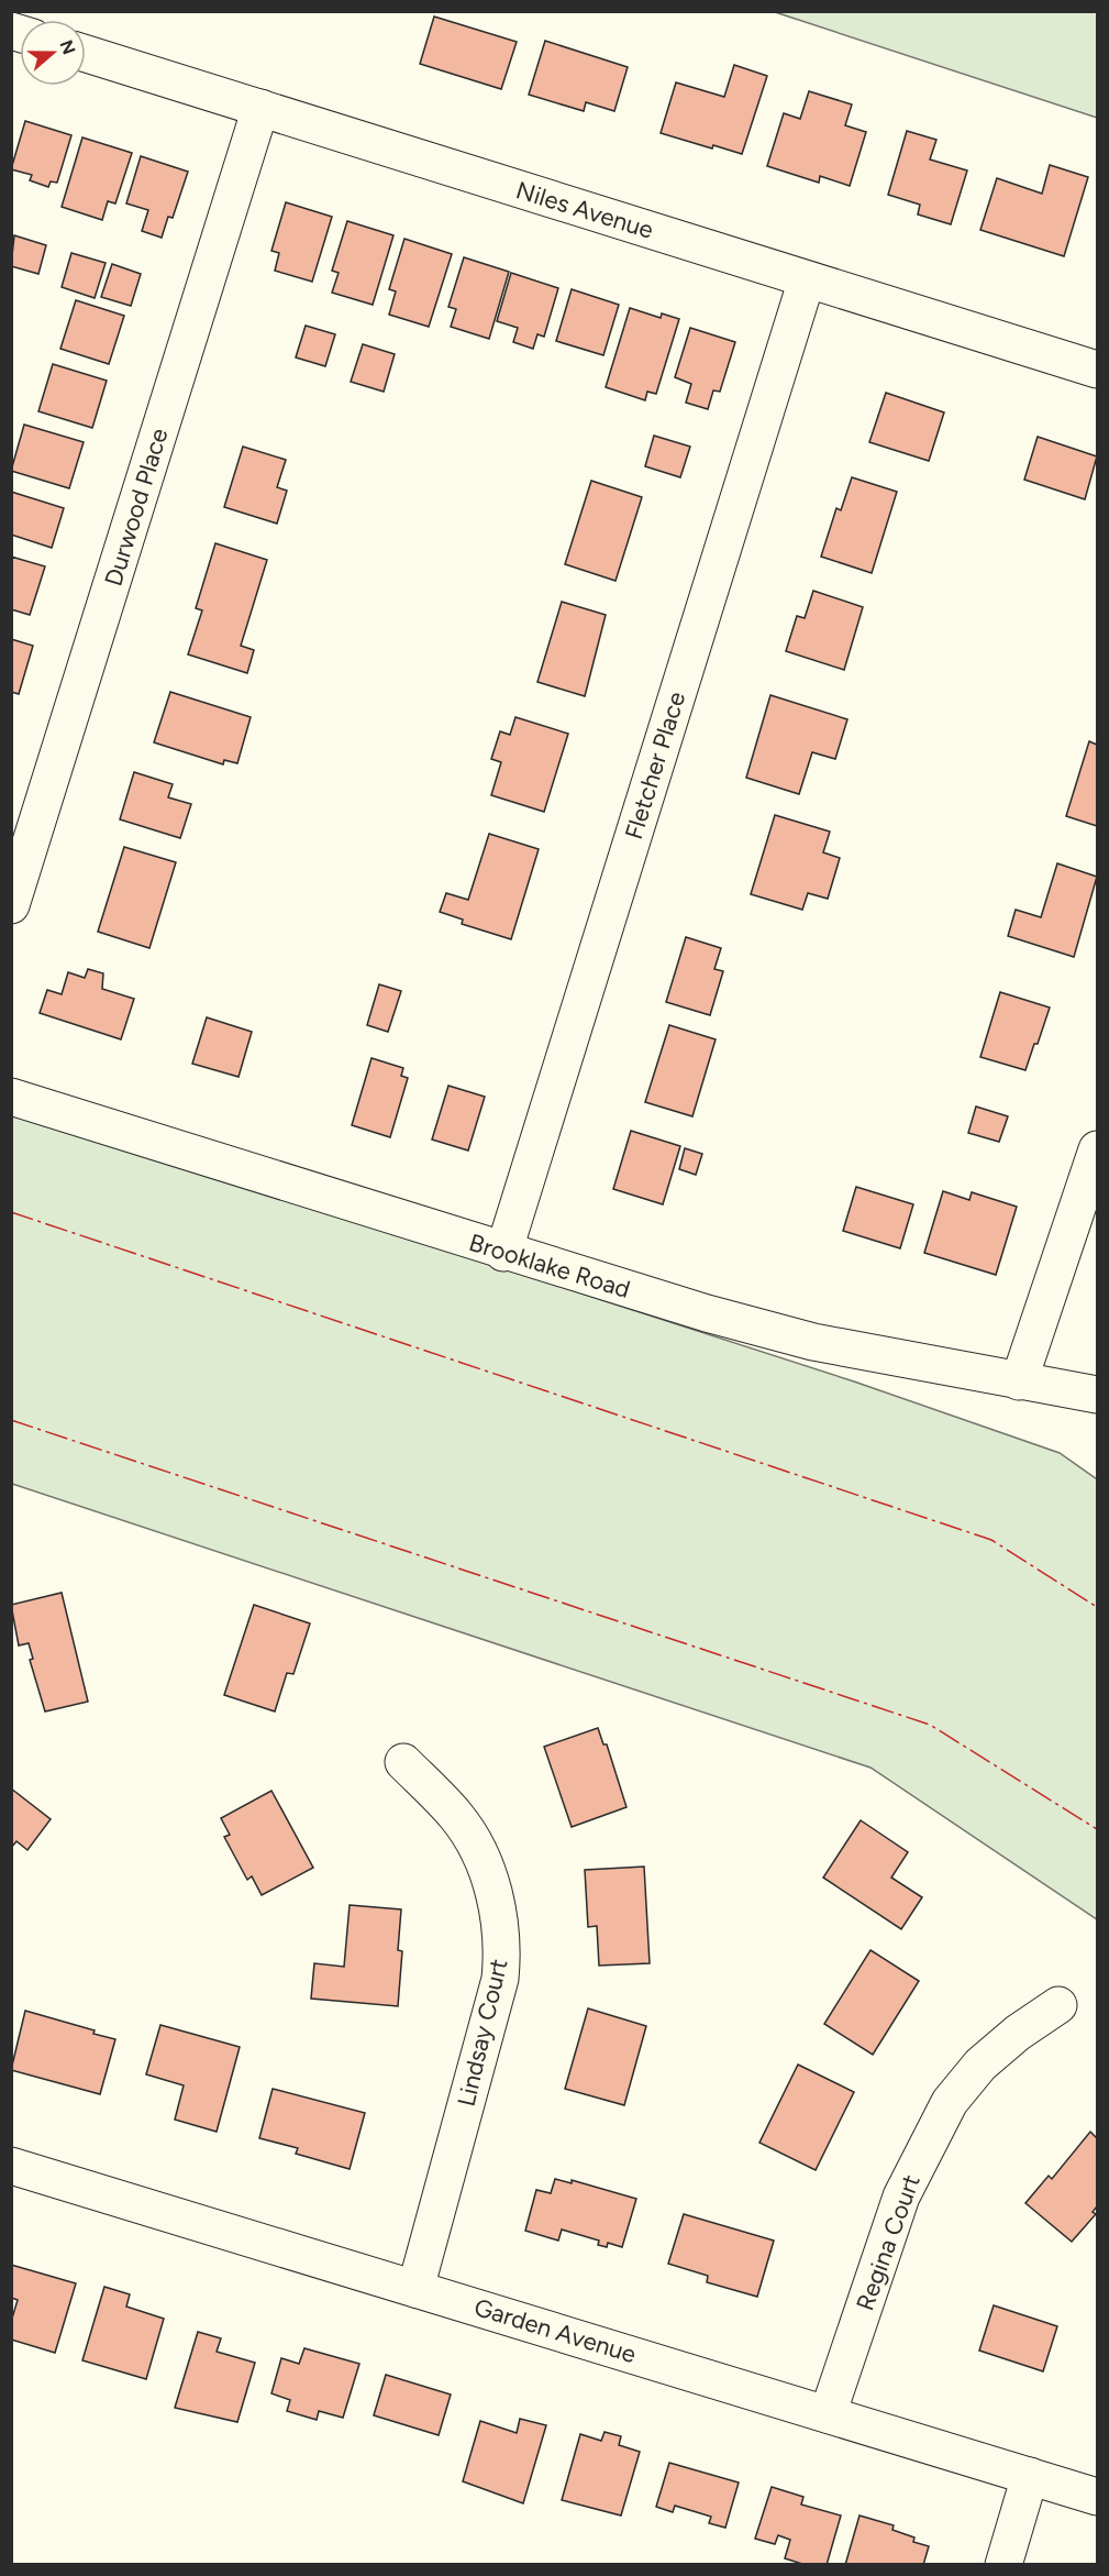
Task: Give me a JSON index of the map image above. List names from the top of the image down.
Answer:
{
  "streets": {
    "street": [
      "Niles Avenue",
      "Durwood Place",
      "Fletcher Place",
      "Brooklake Road",
      "Lindsay Court",
      "Regina Court",
      "Garden Avenue"
    ]
  },
  "crossings": [
    ["Niles Avenue", "Durwood Place"],
    ["Niles Avenue", "Fletcher Place"],
    ["Fletcher Place", "Brooklake Road"],
    ["Lindsay Court", "Garden Avenue"],
    ["Regina Court", "Garden Avenue"]
  ],
  "north": "right"
}
